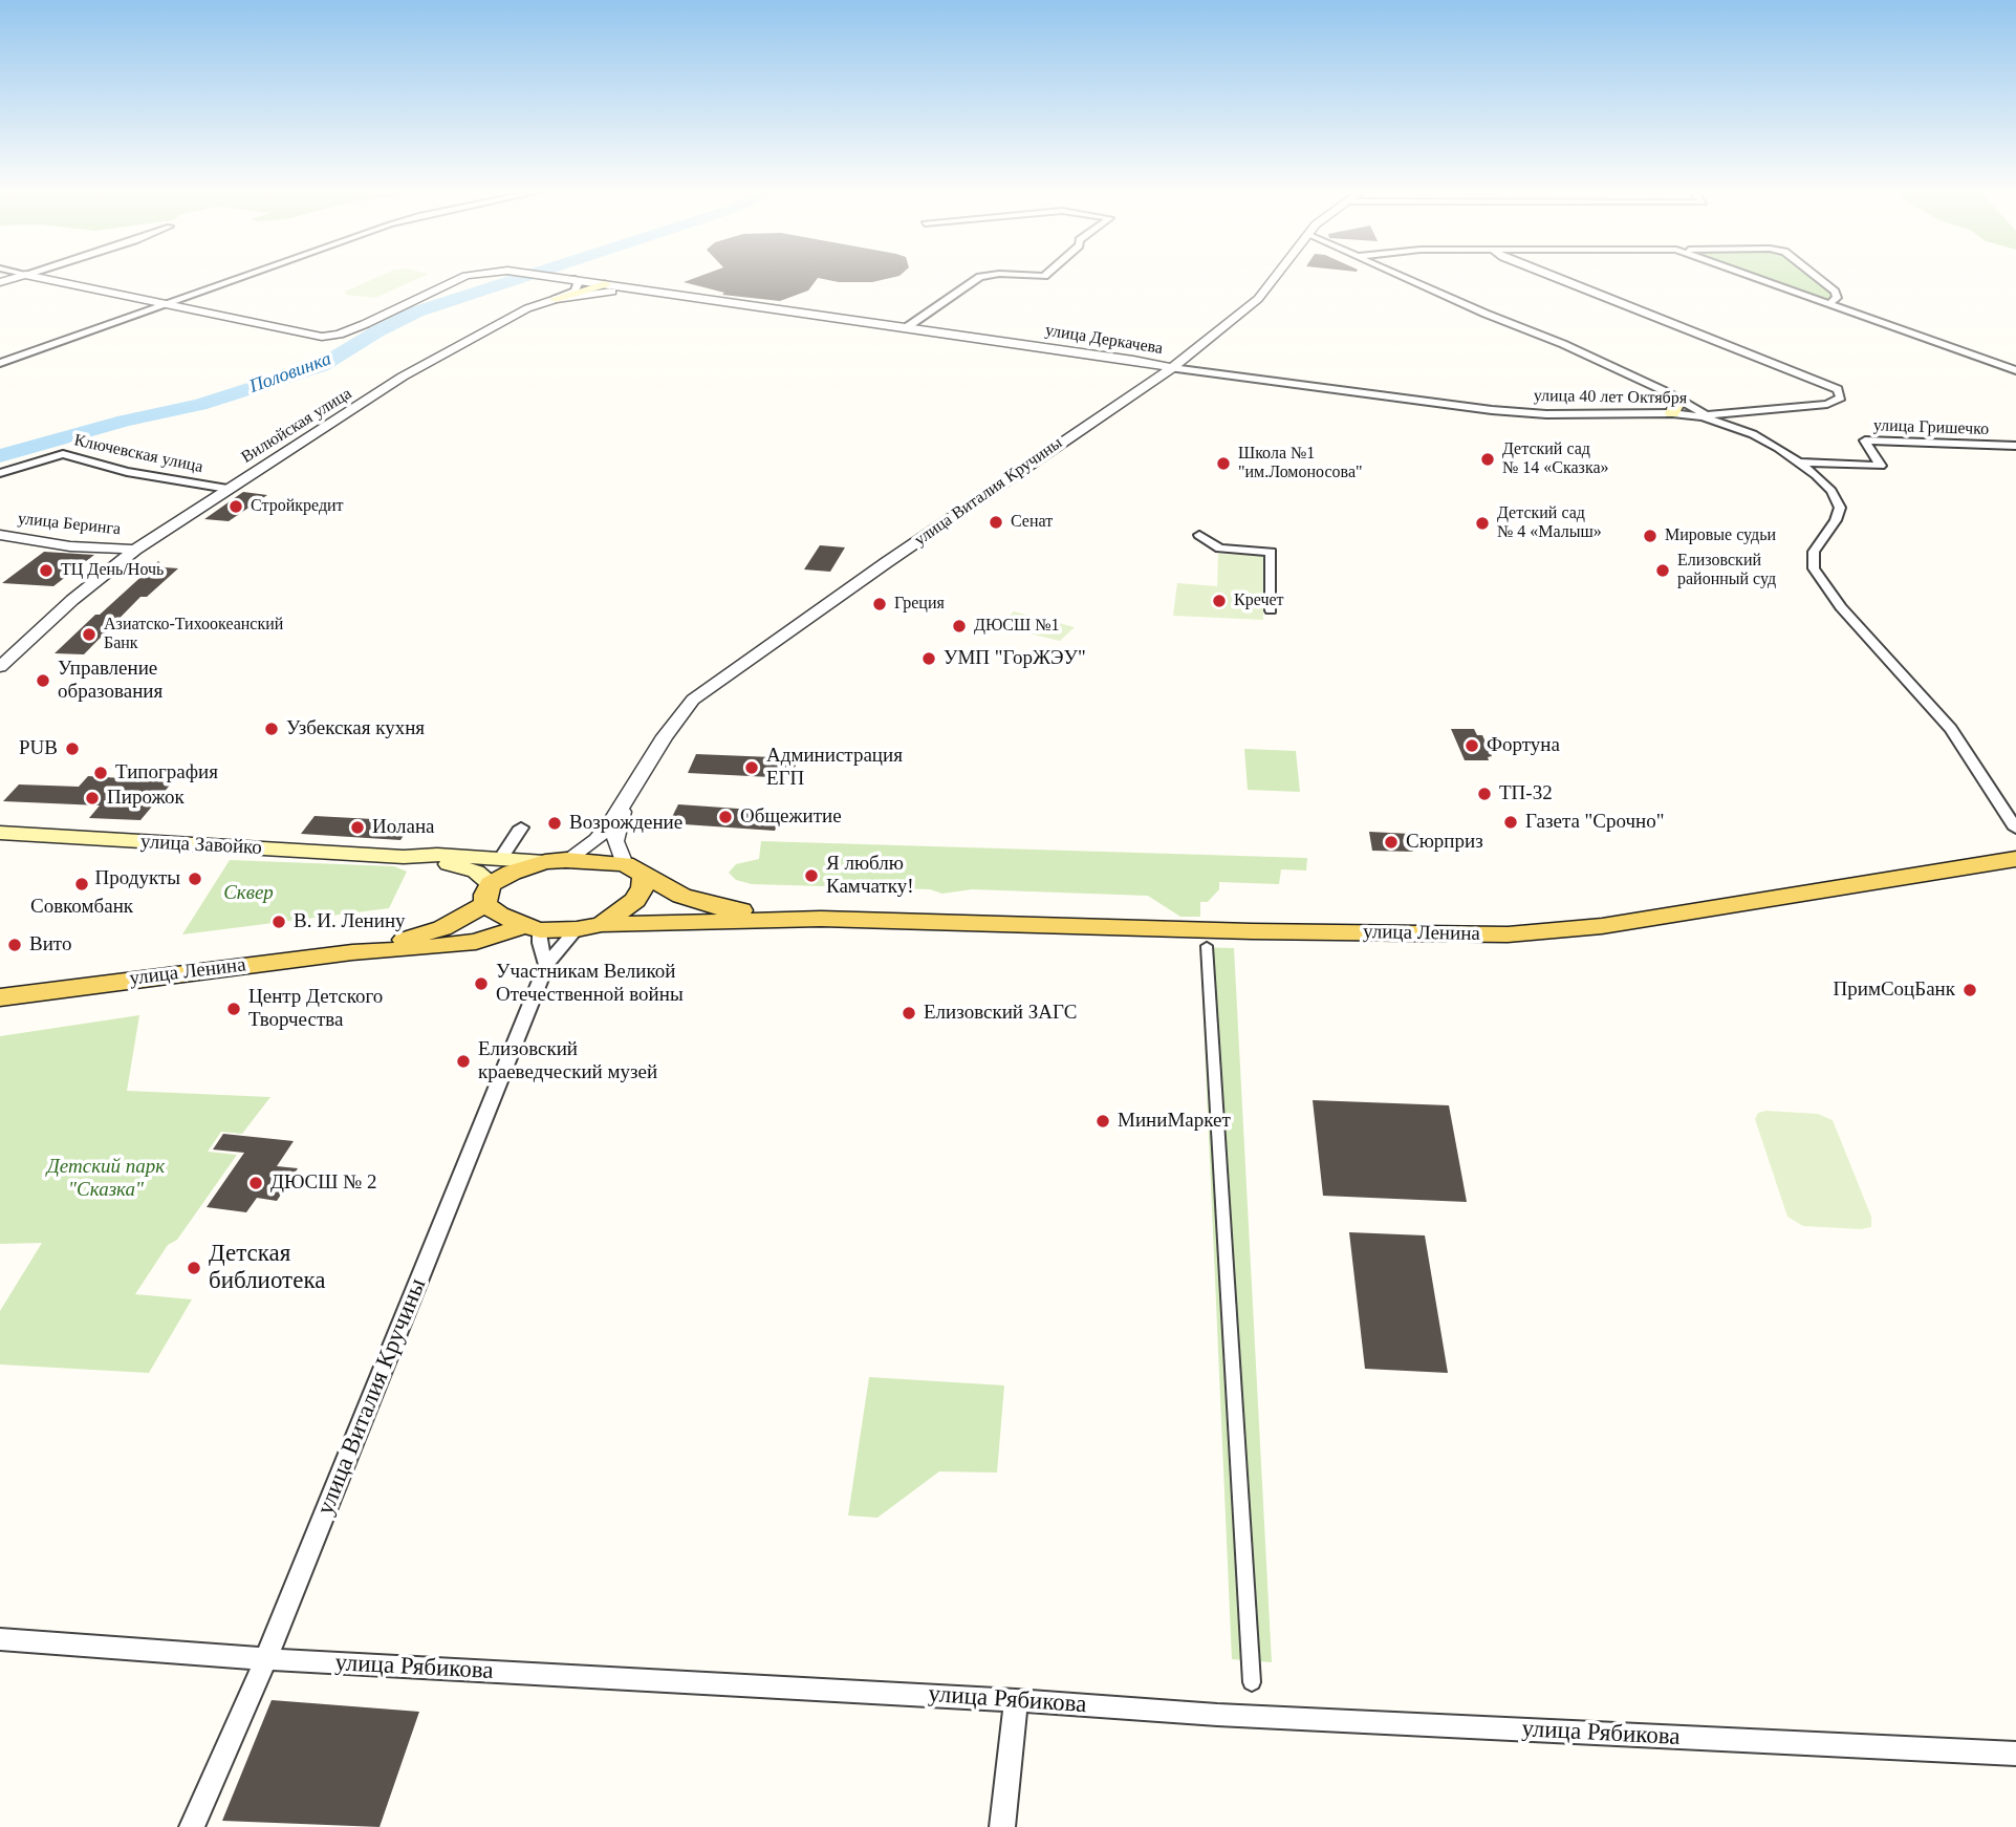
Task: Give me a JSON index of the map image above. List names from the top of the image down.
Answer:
{
  "streets": {
    "main road": ["улица Завойко", "улица Ленина"],
    "street": [
      "улица Деркачева",
      "улица 40 лет Октября",
      "Вилюйская улица",
      "улица Гришечко",
      "Ключевская улица",
      "улица Виталия Кручины",
      "улица Беринга",
      "улица Рябикова"
    ]
  },
  "crossings": [
    ["улица Деркачева", "улица 40 лет Октября"],
    ["улица Деркачева", "Вилюйская улица"],
    ["улица Деркачева", "улица Виталия Кручины"],
    ["улица 40 лет Октября", "улица Гришечко"],
    ["улица 40 лет Октября", "улица Виталия Кручины"],
    ["Вилюйская улица", "Ключевская улица"],
    ["Вилюйская улица", "улица Беринга"],
    ["улица Виталия Кручины", "улица Завойко"],
    ["улица Виталия Кручины", "улица Ленина"],
    ["улица Виталия Кручины", "улица Рябикова"],
    ["улица Завойко", "улица Ленина"]
  ],
  "water": ["Половинка"],
  "parks": ["Сквер", "Детский парк \"Сказка\""],
  "places": [
    "Детский сад № 14 «Сказка»",
    "Школа №1 \"им.Ломоносова\"",
    "Стройкредит",
    "Сенат",
    "Детский сад № 4 «Малыш»",
    "Мировые судьи",
    "ТЦ День/Ночь",
    "Елизовский районный суд",
    "Кречет",
    "Греция",
    "ДЮСШ №1",
    "Азиатско-Тихоокеанский Банк",
    "УМП \"ГорЖЭУ\"",
    "Управление образования",
    "Узбекская кухня",
    "Фортуна",
    "PUB",
    "Администрация ЕГП",
    "Типография",
    "ТП-32",
    "Пирожок",
    "Общежитие",
    "Газета \"Срочно\"",
    "Возрождение",
    "Иолана",
    "Сюрприз",
    "Я люблю Камчатку!",
    "Продукты",
    "Совкомбанк",
    "В. И. Ленину",
    "Вито",
    "Участникам Великой Отечественной войны",
    "ПримСоцБанк",
    "Центр Детского Творчества",
    "Елизовский ЗАГС",
    "Елизовский краеведческий музей",
    "МиниМаркет",
    "ДЮСШ № 2",
    "Детская библиотека"
  ]
}
